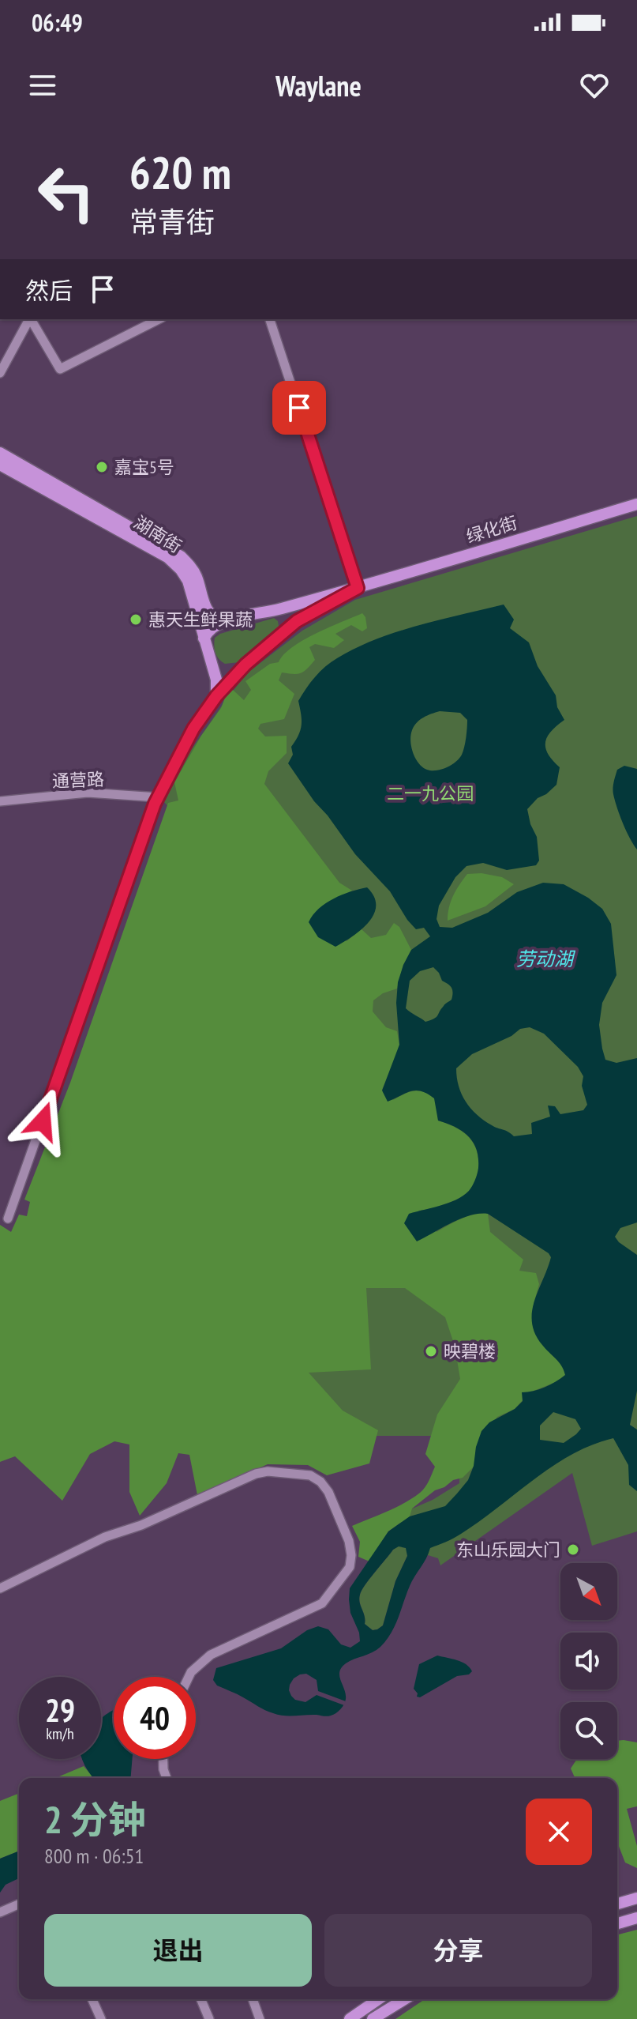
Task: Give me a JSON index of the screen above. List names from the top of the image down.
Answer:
{
  "streets": {
    "main road": ["绿化街", "湖南街"],
    "street": ["通营路"]
  },
  "crossings": [
    ["绿化街", "湖南街"],
    ["绿化街", "通营路"]
  ],
  "water": ["劳动湖"],
  "parks": ["二一九公园"],
  "places": [
    "嘉宝5号",
    "惠天生鲜果蔬",
    "映碧楼",
    "东山乐园大门"
  ],
  "north": "bottom right",
  "page": {
    "status": "06:49",
    "header": "Waylane",
    "turn": ["620 m", "常青街"],
    "then": "然后",
    "speed": "29 km/h",
    "limit": "40",
    "heading": ["2 分钟", "800 m · 06:51"],
    "buttons": ["退出", "分享"]
  }
}
